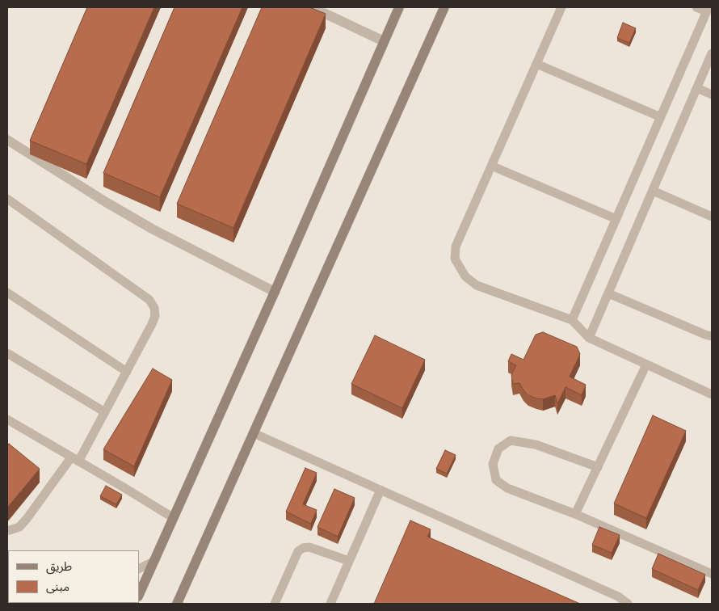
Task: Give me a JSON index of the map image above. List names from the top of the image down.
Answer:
{
  "legend": ["طريق", "مبنى"]
}
